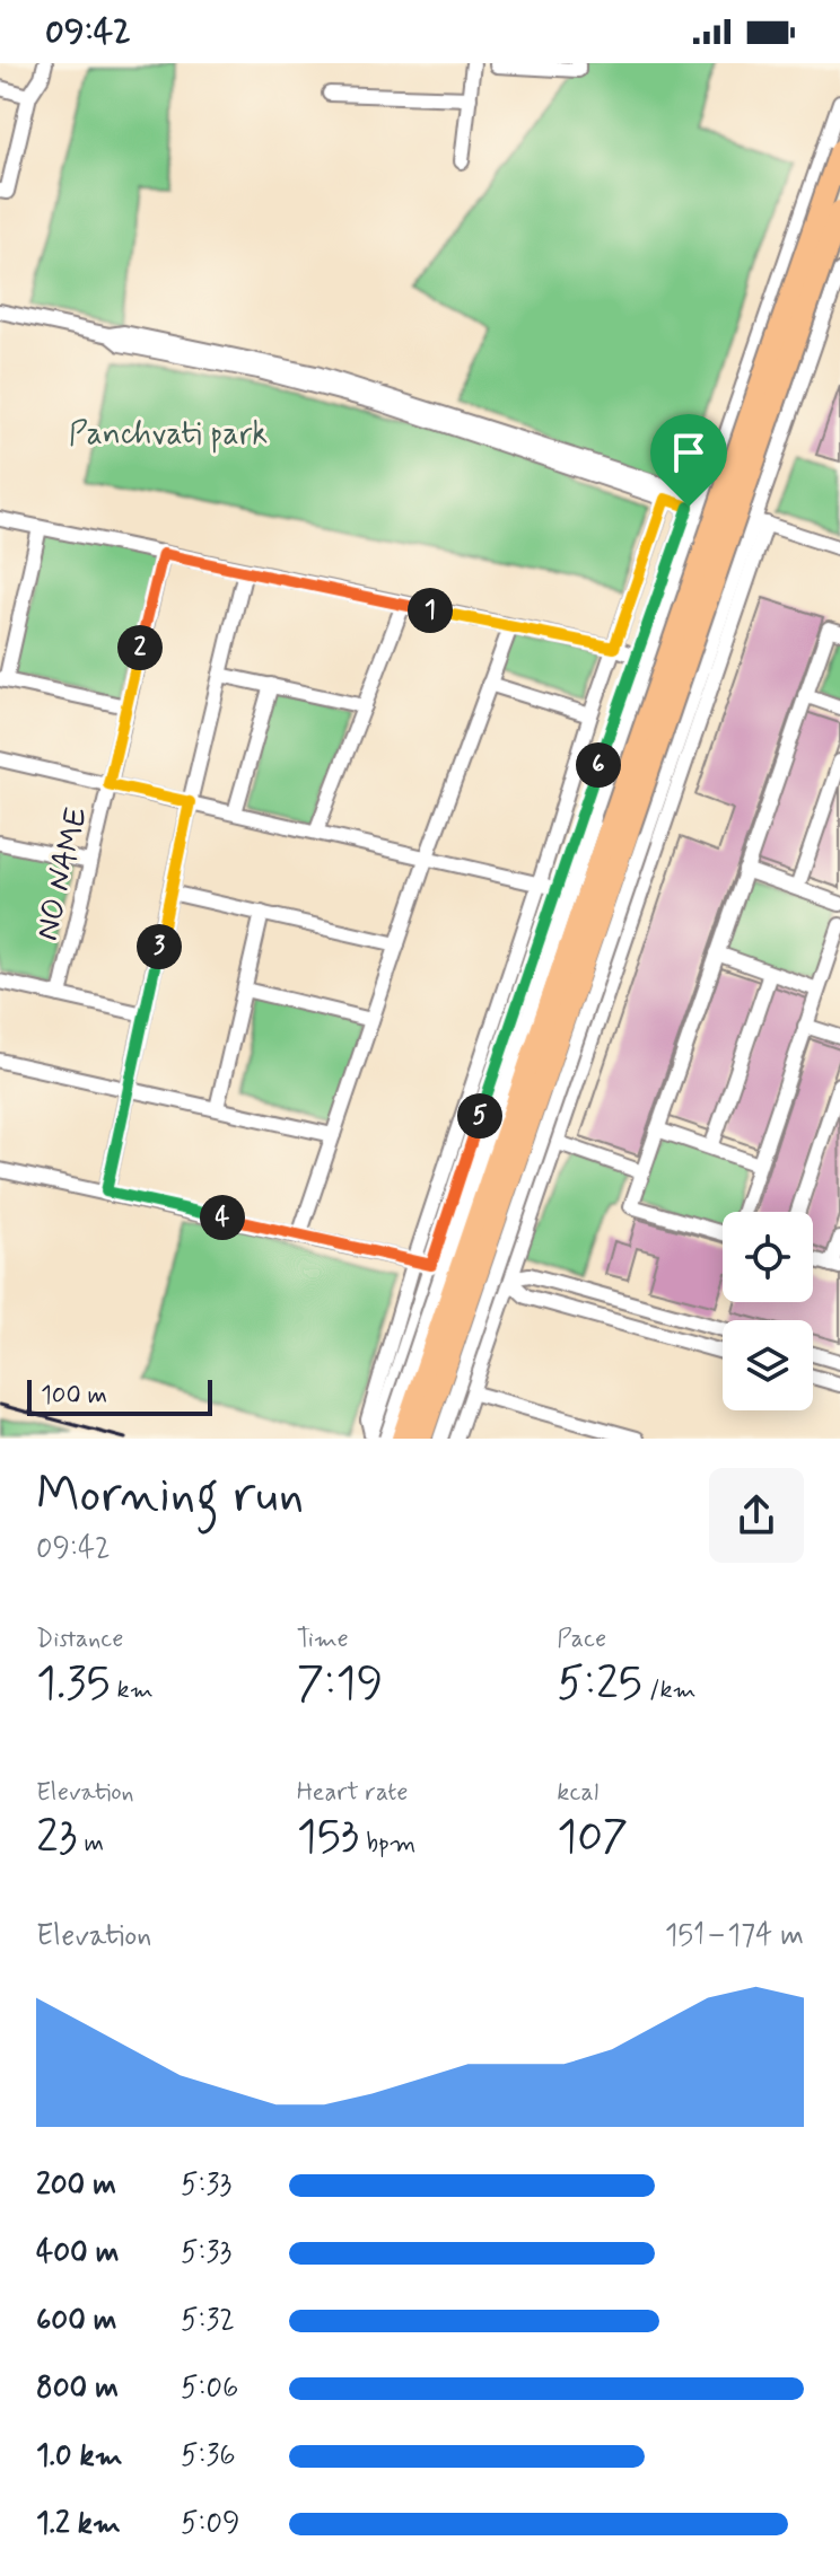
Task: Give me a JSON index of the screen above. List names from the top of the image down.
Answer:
{
  "streets": {
    "street": ["NO NAME"]
  },
  "parks": ["Panchvati park"],
  "scale_bar": "100 m",
  "page": {
    "status": "09:42",
    "pins": [
      "1",
      "2",
      "6",
      "3",
      "5",
      "4"
    ],
    "scale": "100 m",
    "heading": ["Morning run", "09:42"],
    "stats": [
      ["Distance", "1.35 km"],
      ["Time", "7:19"],
      ["Pace", "5:25 /km"],
      ["Elevation", "23 m"],
      ["Heart rate", "153 bpm"],
      ["kcal", "107"]
    ],
    "chart": ["Elevation", "151–174 m"],
    "list": [
      {
        "name": "200 m",
        "note": "5:33"
      },
      {
        "name": "400 m",
        "note": "5:33"
      },
      {
        "name": "600 m",
        "note": "5:32"
      },
      {
        "name": "800 m",
        "note": "5:06"
      },
      {
        "name": "1.0 km",
        "note": "5:36"
      },
      {
        "name": "1.2 km",
        "note": "5:09"
      }
    ]
  }
}
